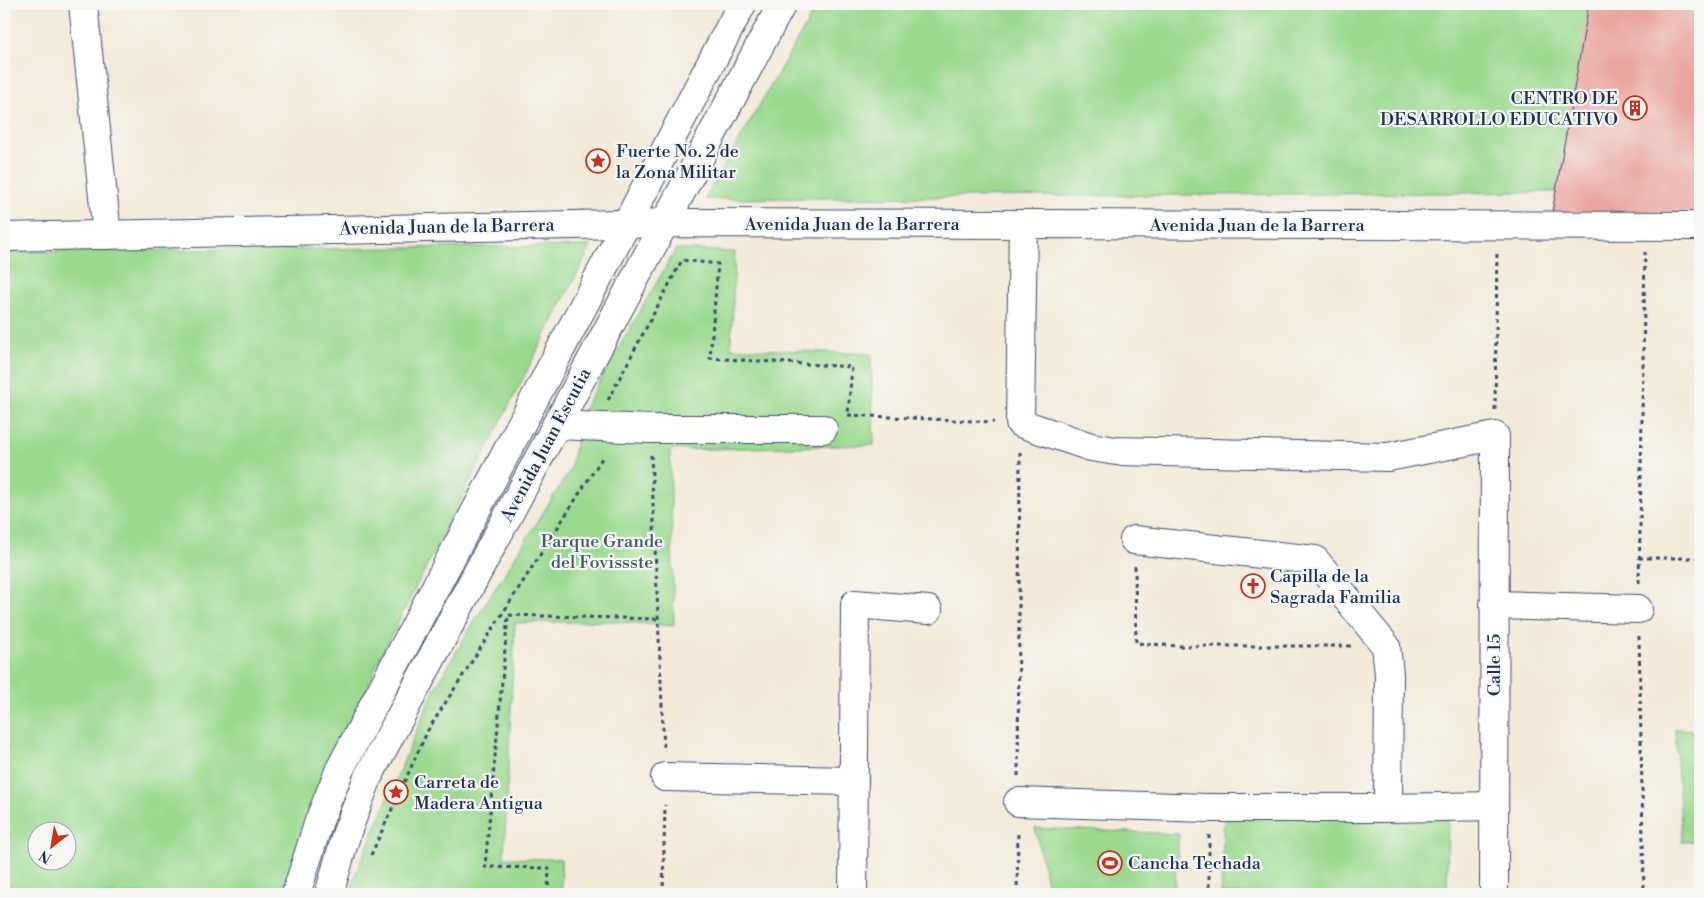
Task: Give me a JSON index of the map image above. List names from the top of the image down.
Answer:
{
  "streets": {
    "street": ["Avenida Juan de la Barrera", "Avenida Juan Escutia", "Calle 15"]
  },
  "crossings": [
    ["Avenida Juan de la Barrera", "Avenida Juan Escutia"]
  ],
  "parks": ["Parque Grande del Fovissste"],
  "places": {
    "building": ["CENTRO DE DESARROLLO EDUCATIVO"],
    "place": ["Fuerte No. 2 de la Zona Militar", "Carreta de Madera Antigua"],
    "church": ["Capilla de la Sagrada Familia"],
    "sports": ["Cancha Techada"]
  },
  "north": "bottom left"
}
